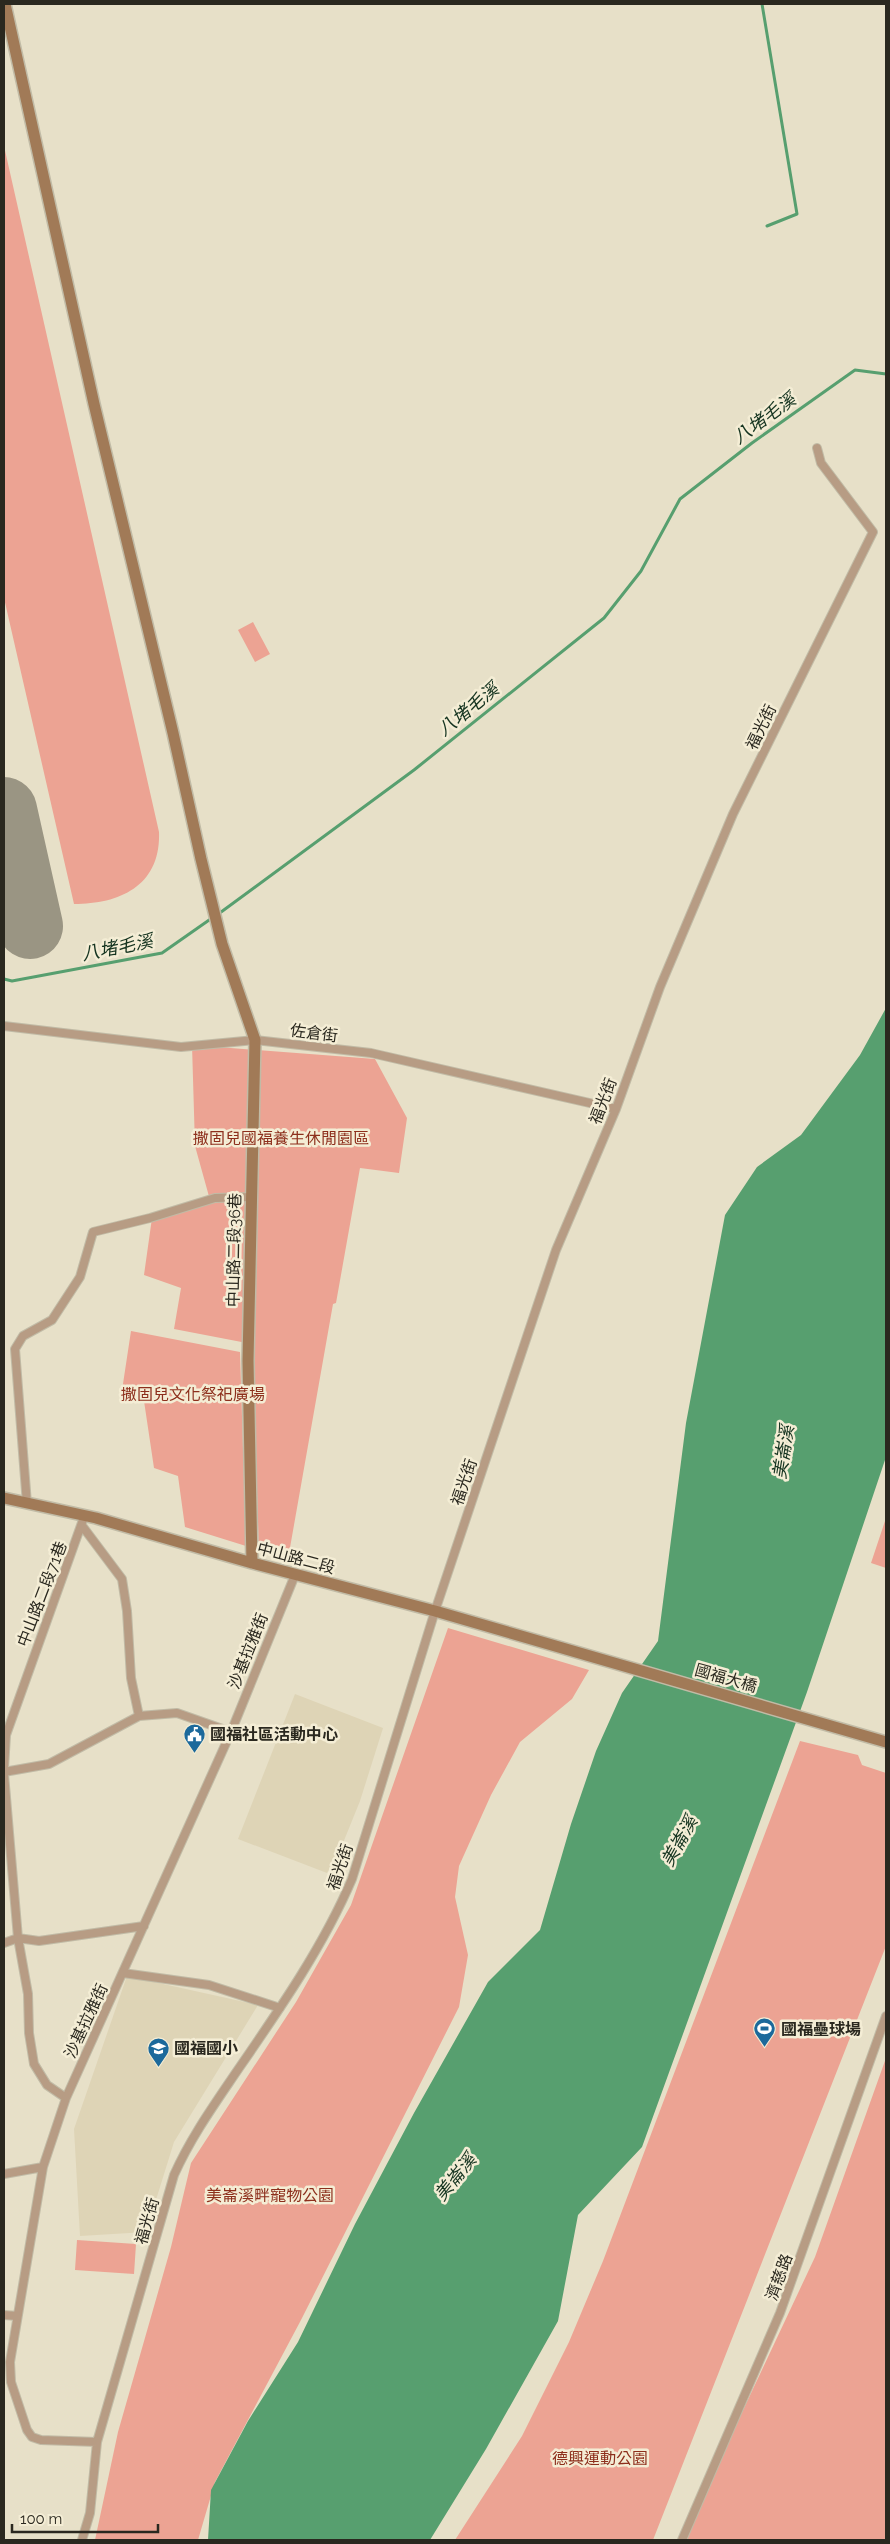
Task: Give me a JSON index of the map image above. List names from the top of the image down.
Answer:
{
  "streets": {
    "street": [
      "福光街",
      "佐倉街",
      "中山路二段36巷",
      "中山路二段",
      "中山路二段71巷",
      "沙基拉雅街",
      "國福大橋",
      "濟慈路"
    ]
  },
  "crossings": [
    ["福光街", "佐倉街"],
    ["福光街", "中山路二段"],
    ["福光街", "沙基拉雅街"],
    ["佐倉街", "中山路二段36巷"],
    ["中山路二段36巷", "中山路二段"],
    ["中山路二段", "中山路二段71巷"],
    ["中山路二段", "沙基拉雅街"],
    ["中山路二段", "國福大橋"],
    ["中山路二段71巷", "沙基拉雅街"]
  ],
  "water": ["八堵毛溪", "美崙溪"],
  "parks": [
    "撒固兒國福養生休閒園區",
    "撒固兒文化祭祀廣場",
    "美崙溪畔寵物公園",
    "德興運動公園"
  ],
  "places": {
    "public building": ["國福社區活動中心"],
    "sports": ["國福壘球場"],
    "school or university": ["國福國小"]
  },
  "scale_bar": "100 m"
}
